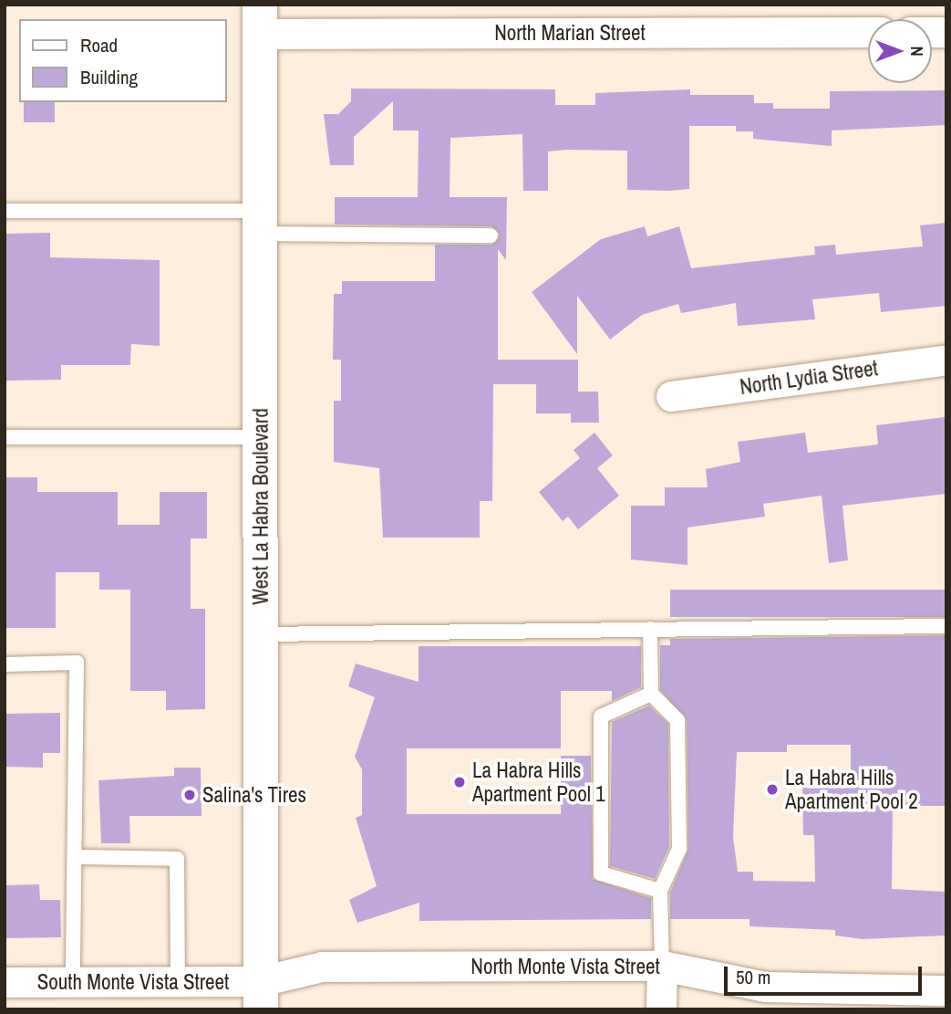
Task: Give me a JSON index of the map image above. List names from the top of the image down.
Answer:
{
  "streets": {
    "main road": ["West La Habra Boulevard"],
    "street": [
      "North Marian Street",
      "North Lydia Street",
      "North Monte Vista Street",
      "South Monte Vista Street"
    ]
  },
  "crossings": [
    ["North Marian Street", "West La Habra Boulevard"],
    ["West La Habra Boulevard", "North Monte Vista Street"],
    ["West La Habra Boulevard", "South Monte Vista Street"],
    ["North Monte Vista Street", "South Monte Vista Street"]
  ],
  "places": ["La Habra Hills Apartment Pool 1", "La Habra Hills Apartment Pool 2", "Salina's Tires"],
  "legend": ["Road", "Building"],
  "scale_bar": "50 m",
  "north": "right"
}
